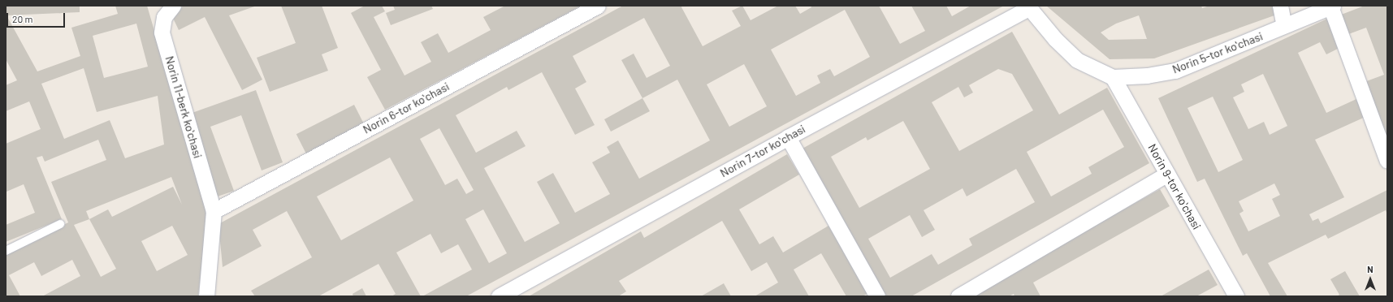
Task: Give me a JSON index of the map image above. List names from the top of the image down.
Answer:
{
  "streets": {
    "street": [
      "Norin 5-tor koʻchasi",
      "Norin 11-berk koʻchasi",
      "Norin 6-tor koʻchasi",
      "Norin 7-tor koʻchasi",
      "Norin 9-tor koʻchasi"
    ]
  },
  "crossings": [
    ["Norin 5-tor koʻchasi", "Norin 7-tor koʻchasi"],
    ["Norin 5-tor koʻchasi", "Norin 9-tor koʻchasi"],
    ["Norin 11-berk koʻchasi", "Norin 6-tor koʻchasi"]
  ],
  "scale_bar": "20 m",
  "north": "top"
}
